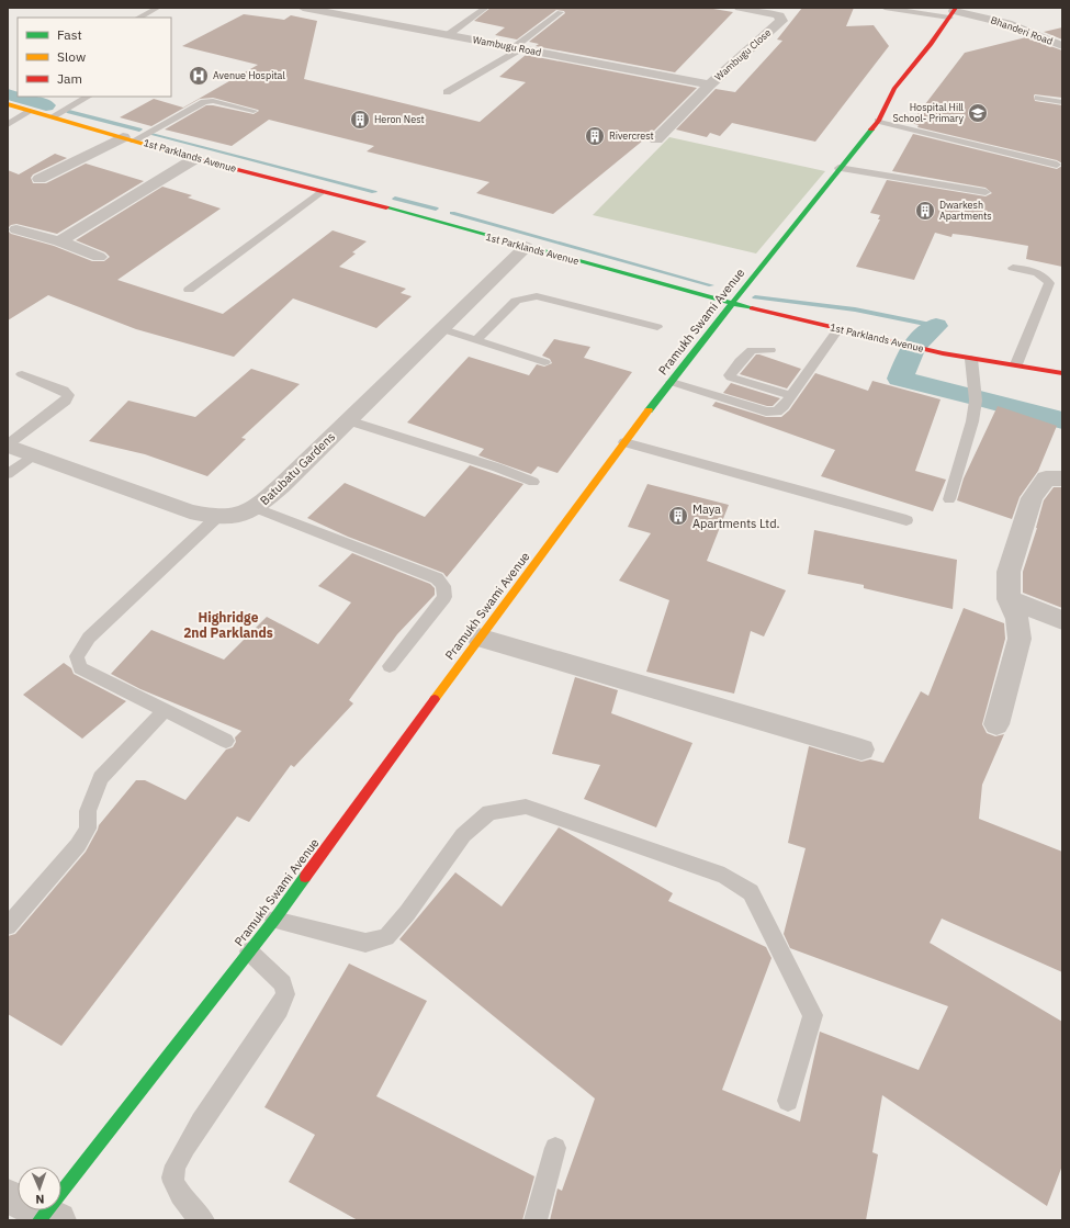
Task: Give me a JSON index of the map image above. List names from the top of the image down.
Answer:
{
  "streets": {
    "street": [
      "Bhanderi Road",
      "Wambugu Road",
      "Wambugu Close",
      "1st Parklands Avenue",
      "Pramukh Swami Avenue",
      "Batubatu Gardens"
    ]
  },
  "crossings": [
    ["Bhanderi Road", "Pramukh Swami Avenue"],
    ["Wambugu Road", "Wambugu Close"],
    ["1st Parklands Avenue", "Pramukh Swami Avenue"],
    ["1st Parklands Avenue", "Batubatu Gardens"]
  ],
  "districts": ["Highridge 2nd Parklands"],
  "places": {
    "hospital": ["Avenue Hospital"],
    "school or university": ["Hospital Hill School- Primary"],
    "building": [
      "Heron Nest",
      "Rivercrest",
      "Dwarkesh Apartments",
      "Maya Apartments Ltd."
    ]
  },
  "legend": ["Fast", "Slow", "Jam"],
  "north": "bottom"
}
